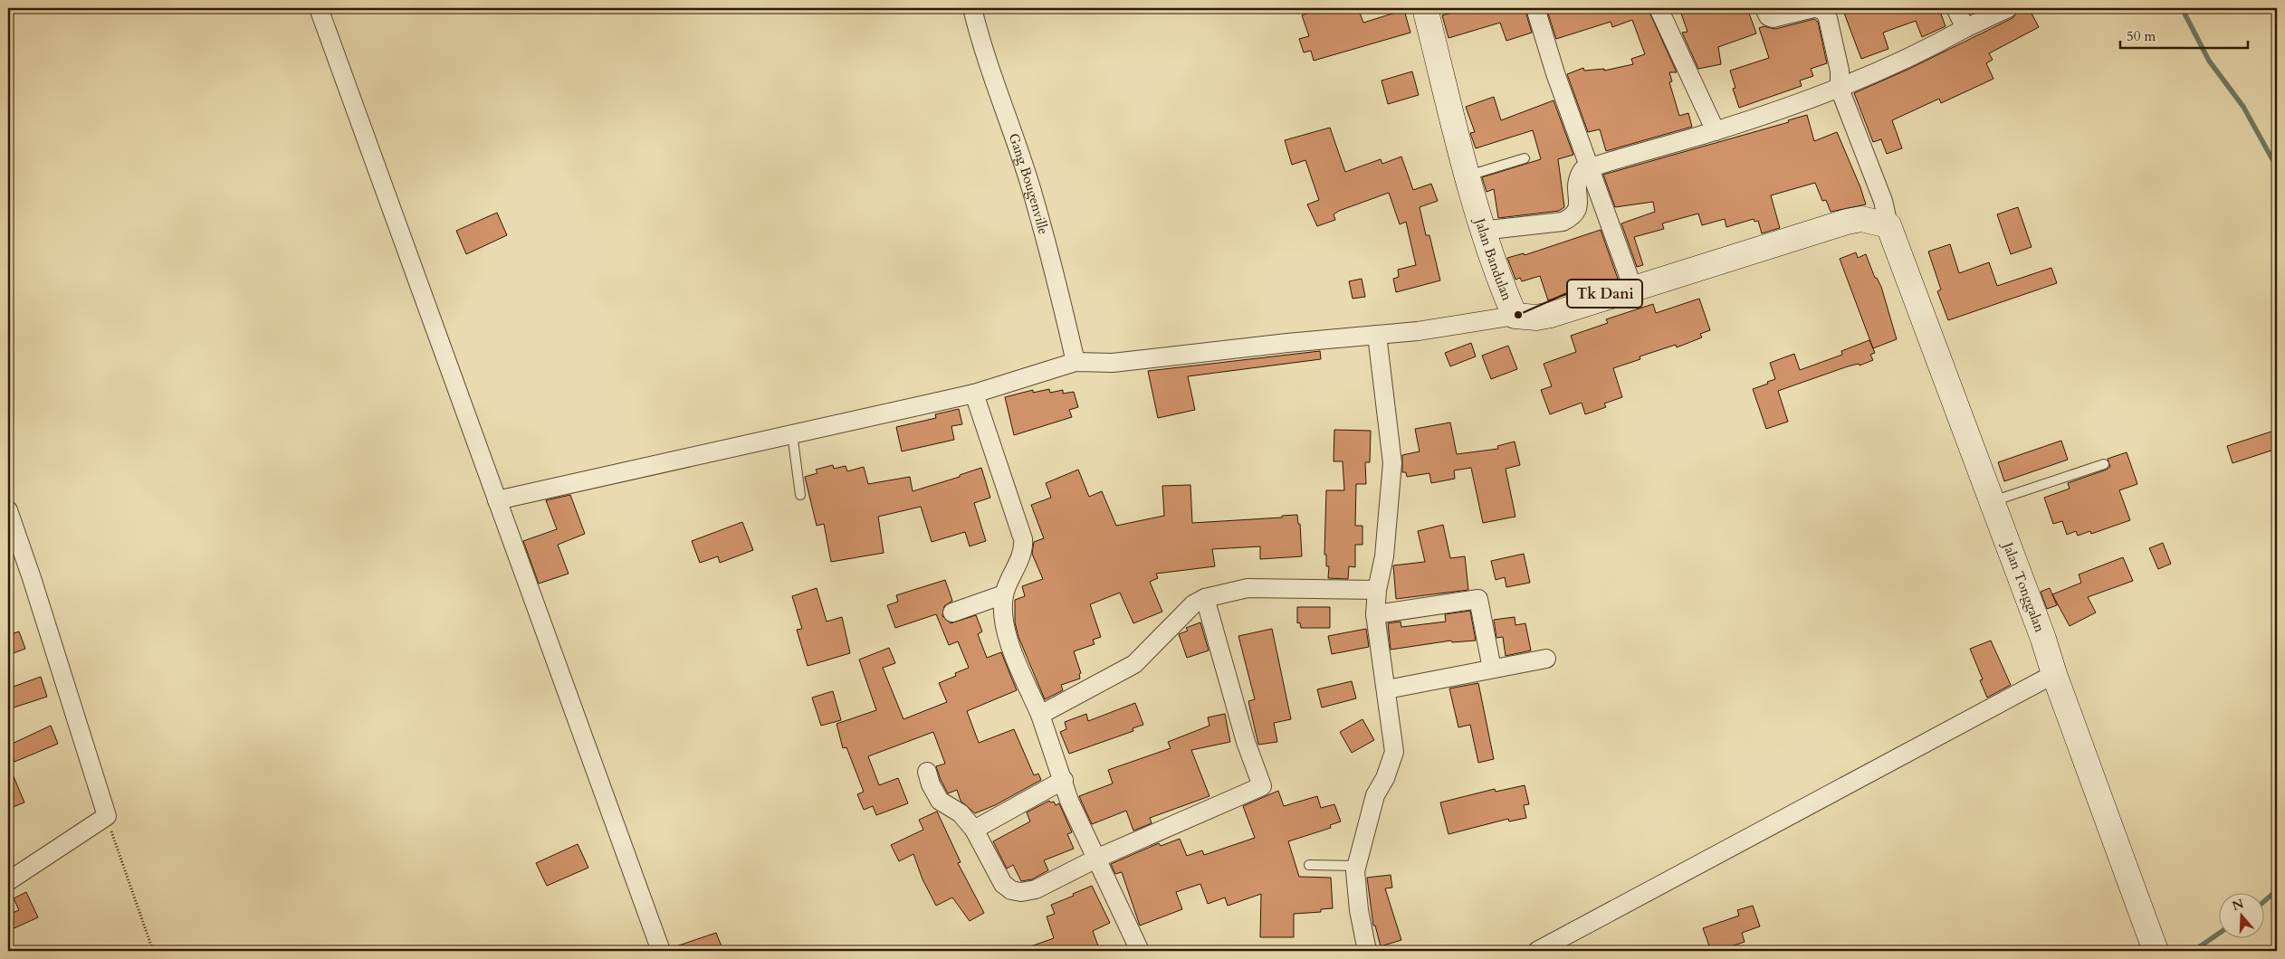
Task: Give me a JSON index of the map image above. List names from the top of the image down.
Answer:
{
  "streets": {
    "street": ["Gang Bougenville", "Jalan Bandulan", "Jalan Tonggalan"]
  },
  "crossings": [
    ["Jalan Bandulan", "Jalan Tonggalan"]
  ],
  "places": ["Tk Dani"],
  "scale_bar": "50 m",
  "north": "top"
}
